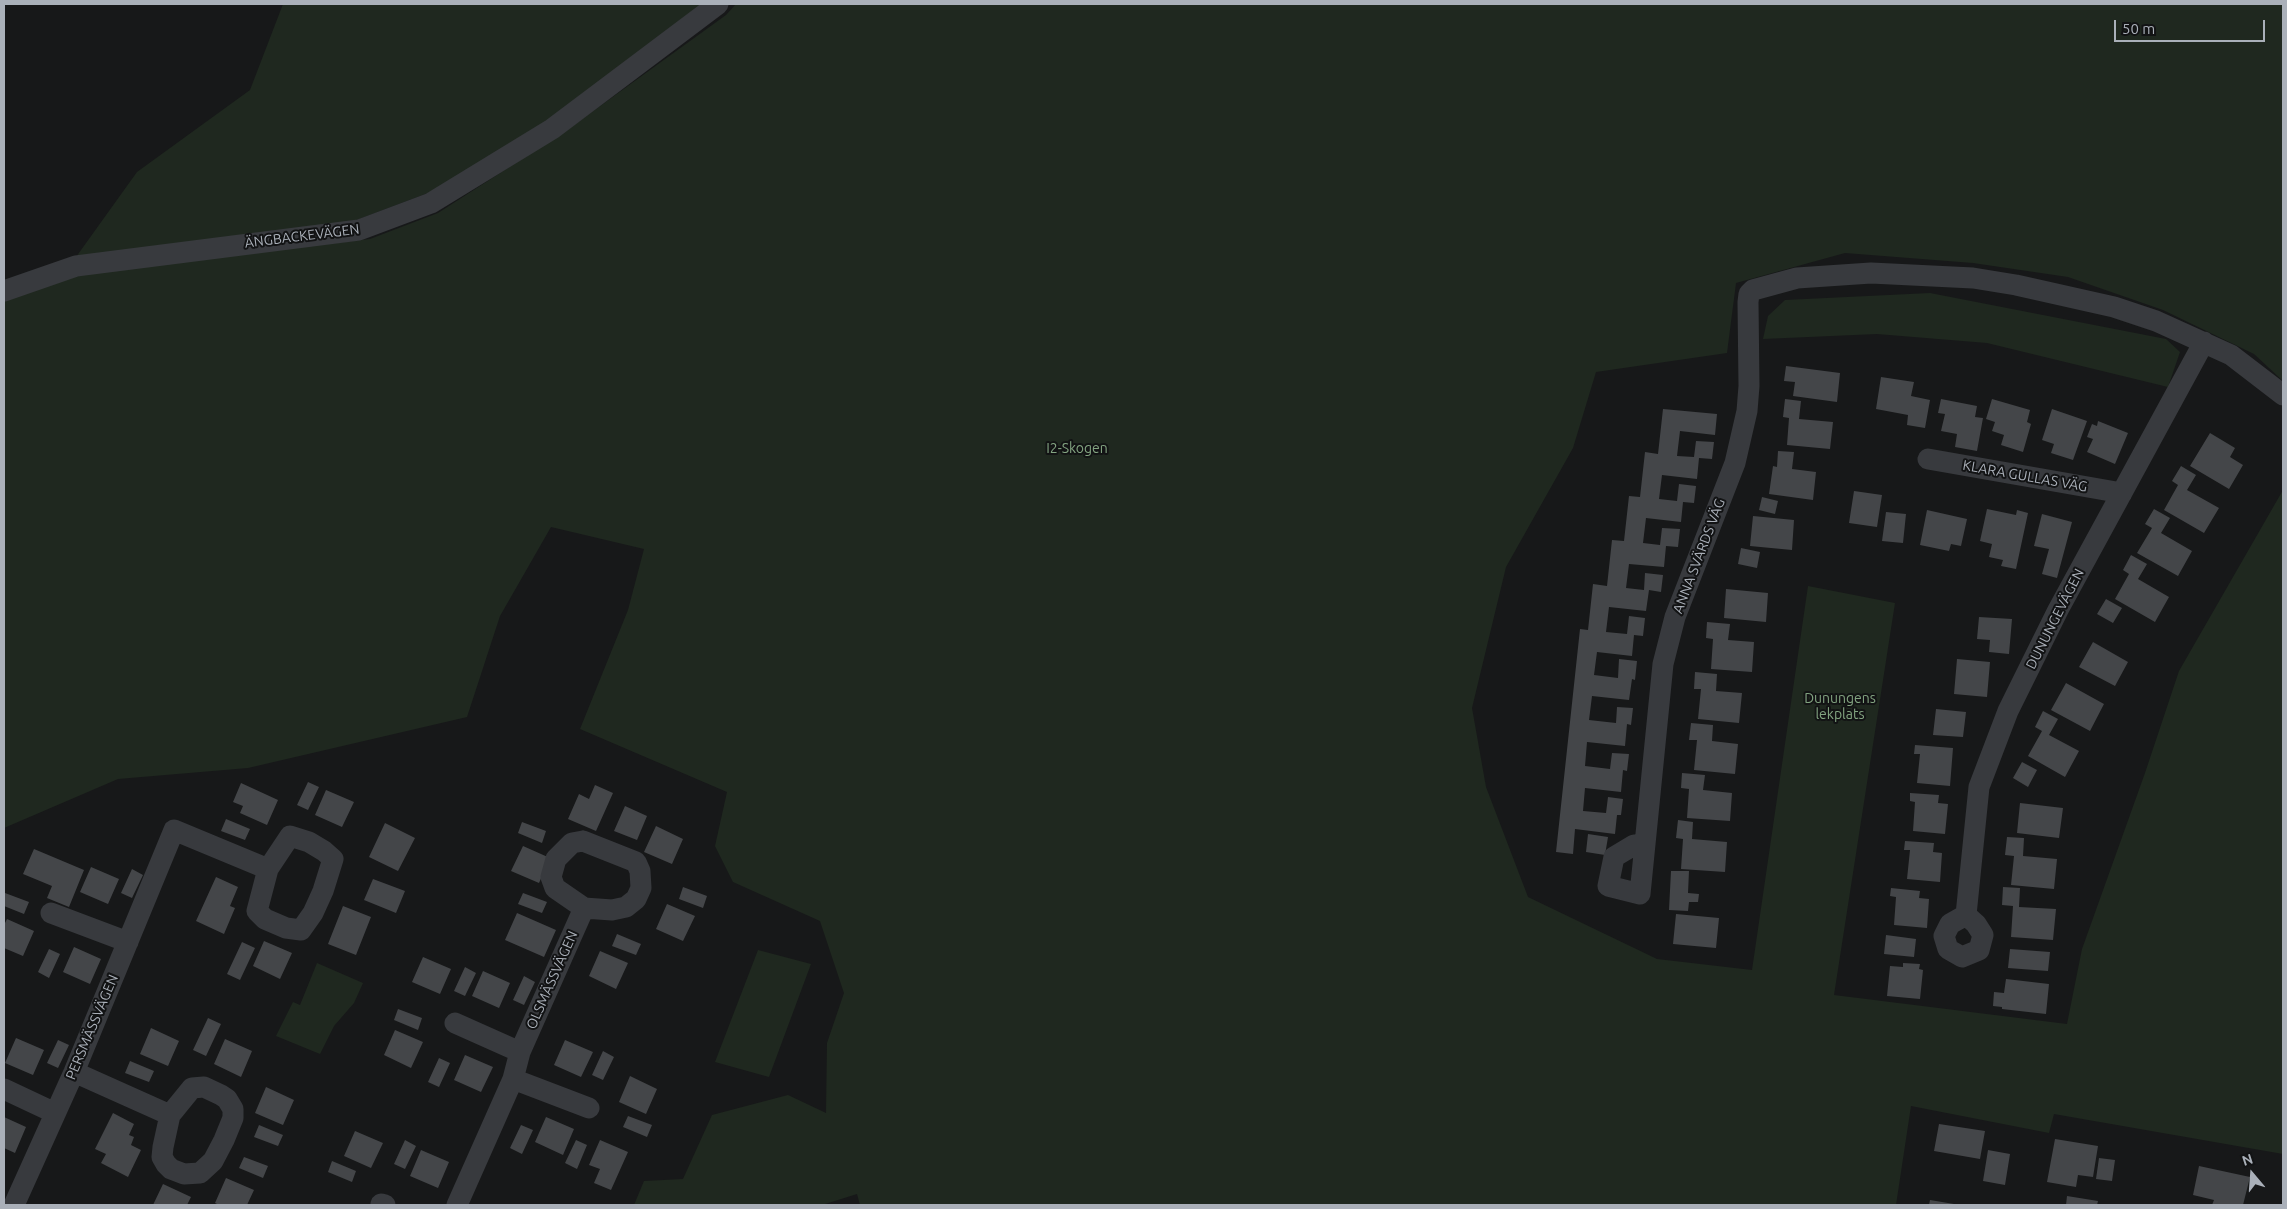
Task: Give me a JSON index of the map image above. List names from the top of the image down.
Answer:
{
  "streets": {
    "street": [
      "ÄNGBACKEVÄGEN",
      "KLARA GULLAS VÄG",
      "ANNA SVÄRDS VÄG",
      "DUNUNGEVÄGEN",
      "OLSMÄSSVÄGEN",
      "PERSMÄSSVÄGEN"
    ]
  },
  "crossings": [
    ["KLARA GULLAS VÄG", "DUNUNGEVÄGEN"],
    ["ANNA SVÄRDS VÄG", "DUNUNGEVÄGEN"]
  ],
  "parks": ["I2-Skogen", "Dunungens lekplats"],
  "scale_bar": "50 m",
  "north": "top"
}
